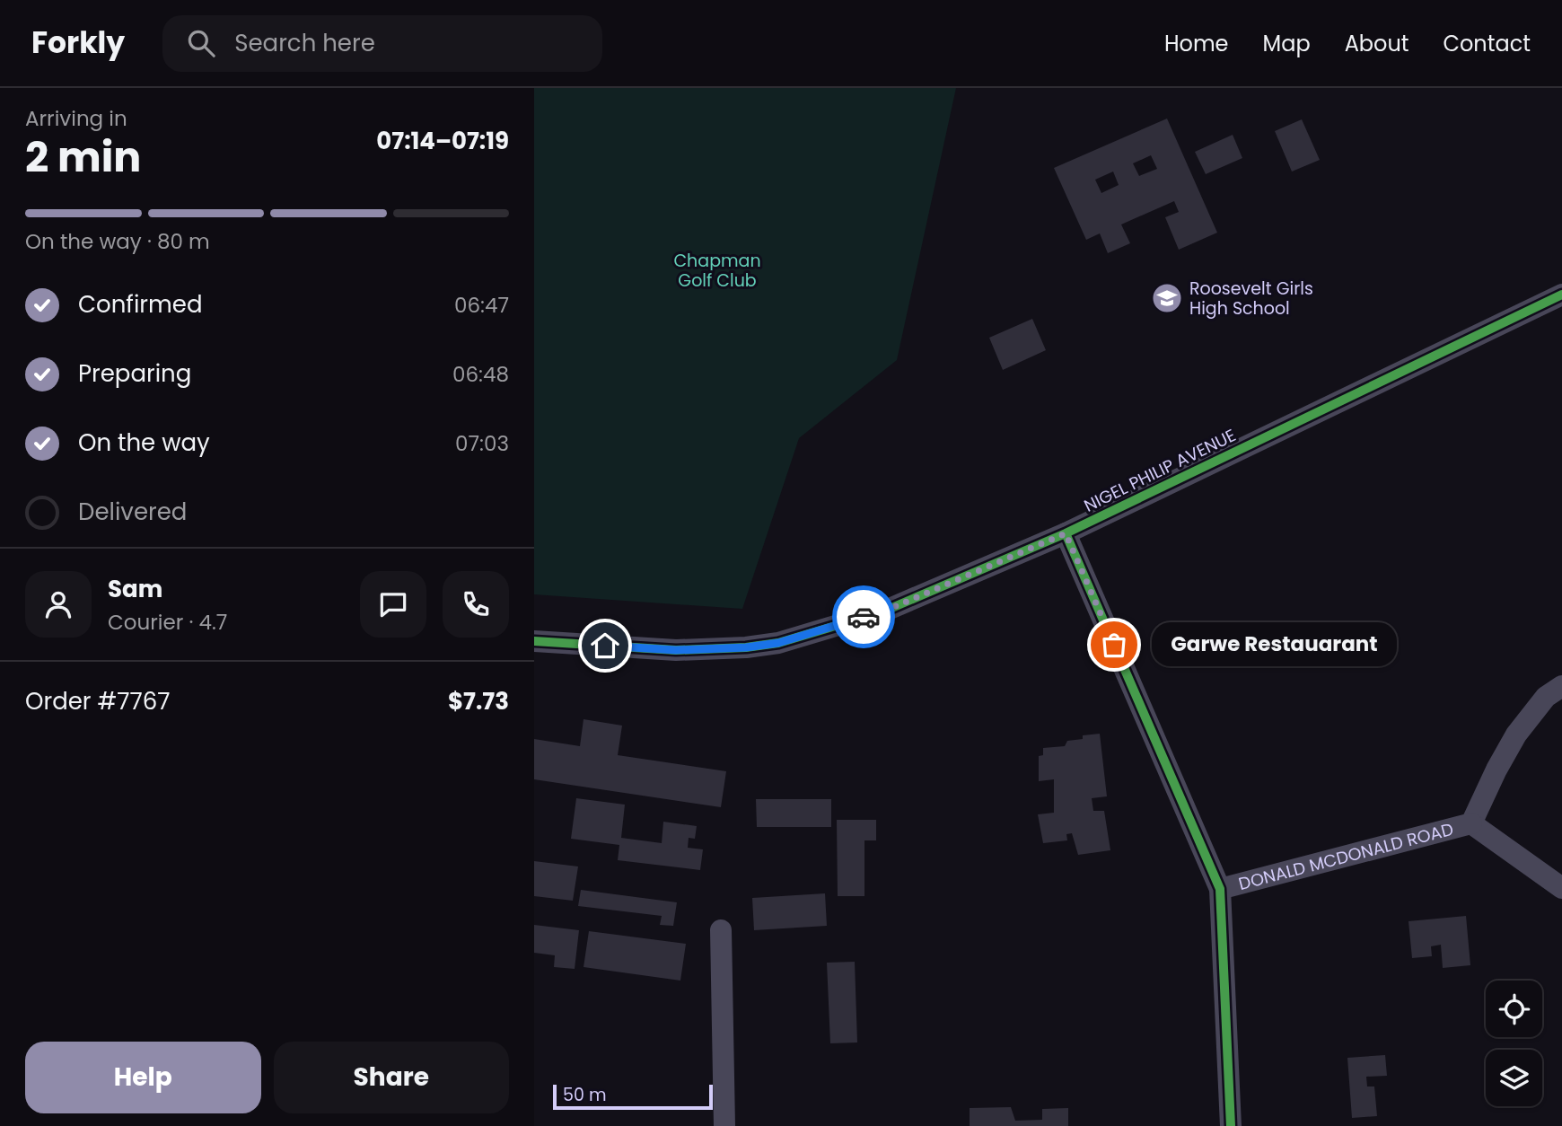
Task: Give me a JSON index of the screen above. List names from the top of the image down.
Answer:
{
  "streets": {
    "street": ["NIGEL PHILIP AVENUE", "DONALD MCDONALD ROAD"]
  },
  "crossings": [
    ["NIGEL PHILIP AVENUE", "DONALD MCDONALD ROAD"]
  ],
  "parks": ["Chapman Golf Club"],
  "places": {
    "school or university": ["Roosevelt Girls High School"],
    "other": ["Garwe Restauarant"]
  },
  "scale_bar": "50 m",
  "page": {
    "header": "Forkly",
    "search": "Search here",
    "nav": [
      "Home",
      "Map",
      "About",
      "Contact"
    ],
    "heading": ["2 min", "Arriving in", "07:14–07:19"],
    "panel": [
      "Sam",
      "Courier · 4.7",
      "Order #7767",
      "$7.73"
    ],
    "bar": "On the way · 80 m",
    "list": [
      ["Confirmed", "06:47"],
      ["Preparing", "06:48"],
      ["On the way", "07:03"],
      "Delivered"
    ],
    "bubble": "Garwe Restauarant",
    "buttons": ["Help", "Share"],
    "scale": "50 m"
  }
}
